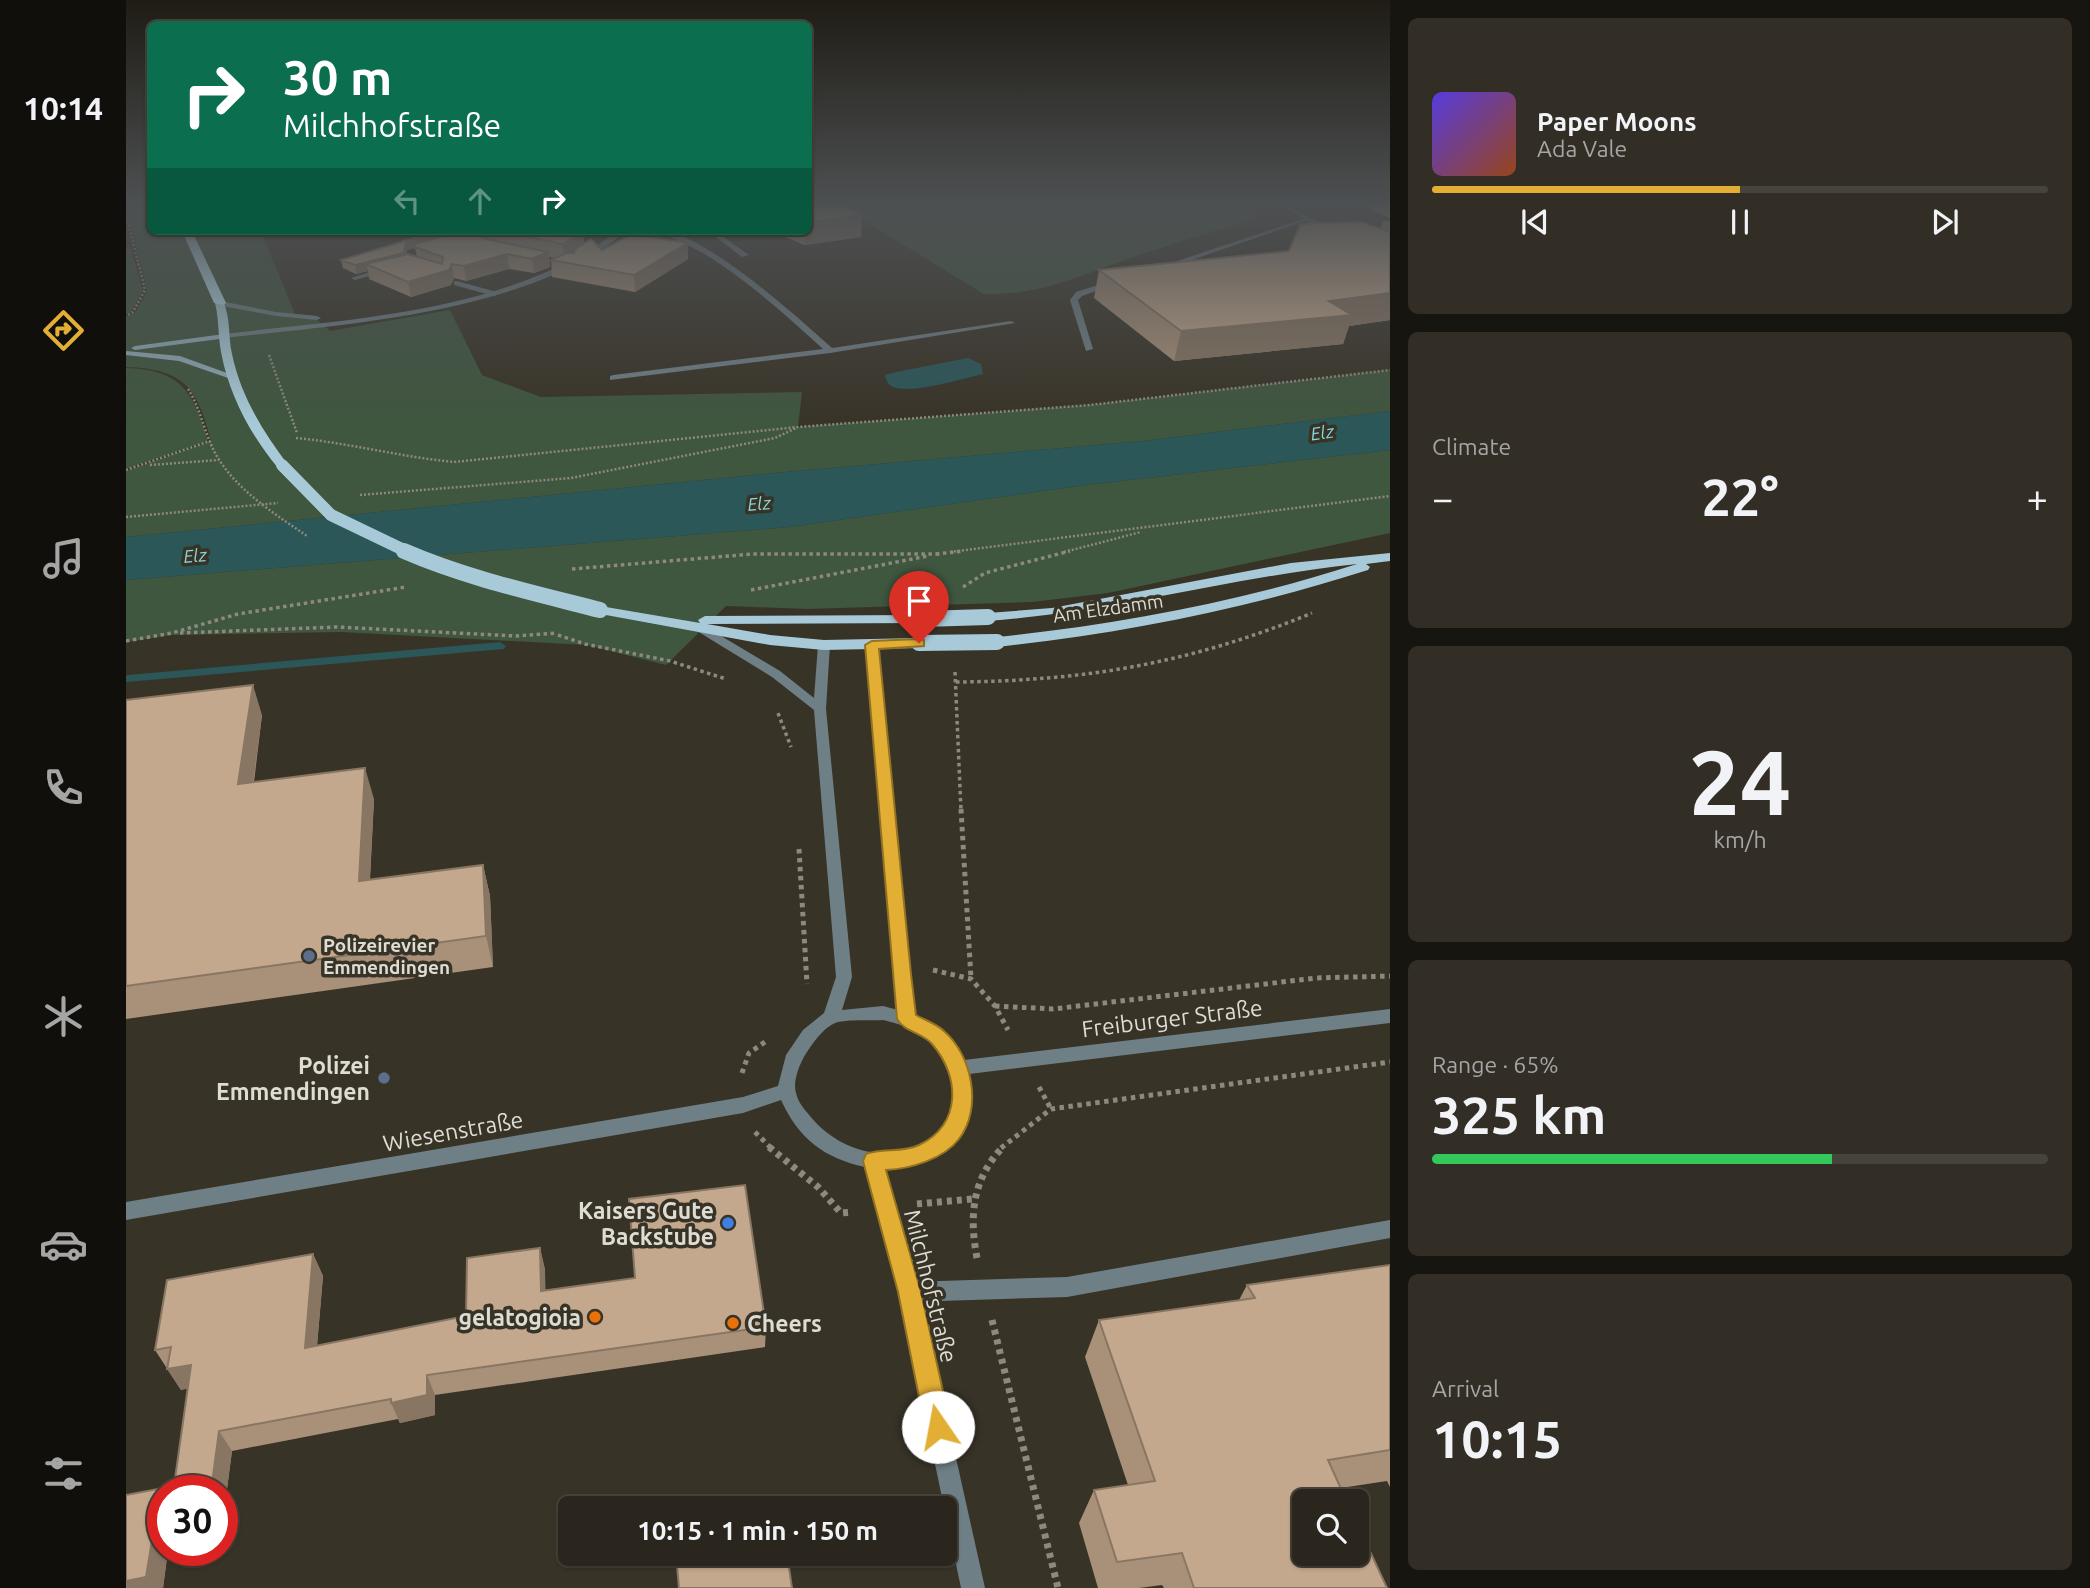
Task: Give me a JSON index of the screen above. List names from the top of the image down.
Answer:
{
  "streets": {
    "main road": ["Am Elzdamm"],
    "street": ["Freiburger Straße", "Wiesenstraße", "Milchhofstraße"]
  },
  "crossings": [
    ["Freiburger Straße", "Wiesenstraße"],
    ["Freiburger Straße", "Milchhofstraße"],
    ["Wiesenstraße", "Milchhofstraße"]
  ],
  "water": ["Elz"],
  "places": [
    "Polizeirevier Emmendingen",
    "Polizei Emmendingen",
    "Kaisers Gute Backstube",
    "gelatogioia",
    "Cheers"
  ],
  "page": {
    "tabs": "10:14",
    "turn": ["30 m", "Milchhofstraße"],
    "song": ["Paper Moons", "Ada Vale"],
    "tile": [
      "Climate",
      ["24", "km/h"],
      ["Range · 65%", "325 km"],
      ["Arrival", "10:15"]
    ],
    "heat": ["−", "22°", "+"],
    "limit": "30",
    "trip": "10:15 · 1 min · 150 m"
  }
}
